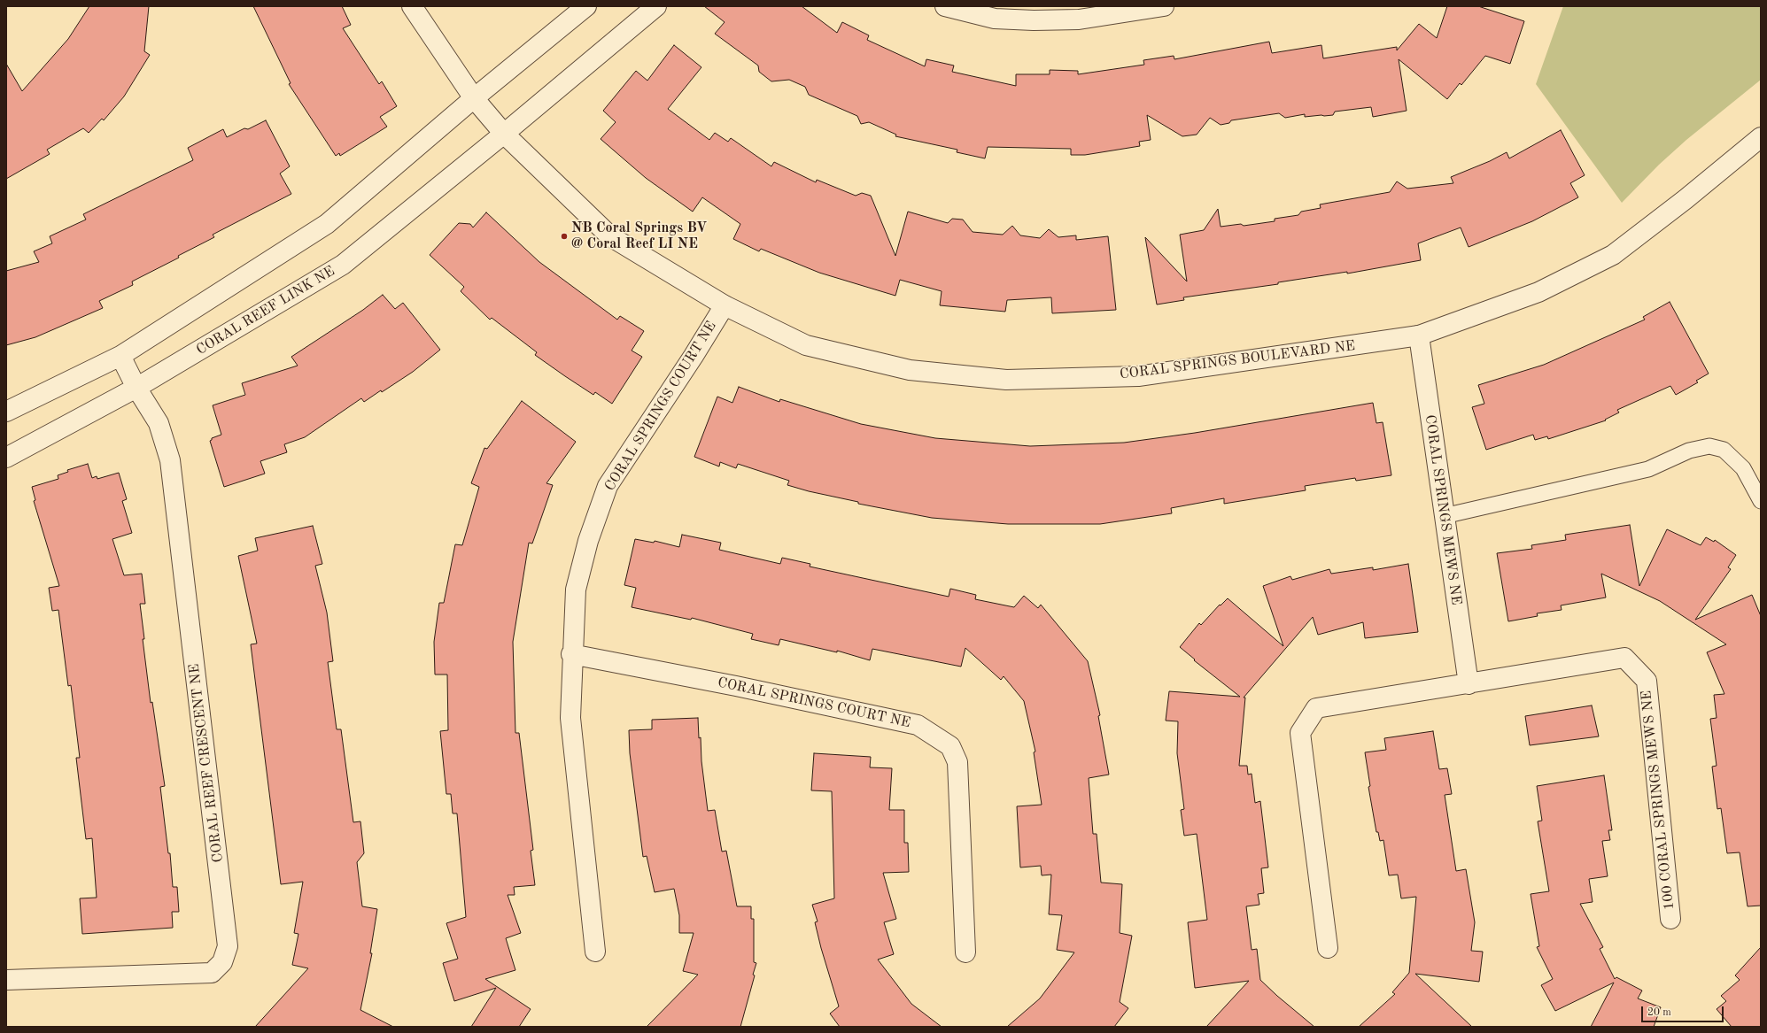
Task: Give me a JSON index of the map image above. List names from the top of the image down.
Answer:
{
  "streets": {
    "street": [
      "CORAL REEF LINK NE",
      "CORAL SPRINGS BOULEVARD NE",
      "CORAL SPRINGS COURT NE",
      "CORAL SPRINGS MEWS NE",
      "CORAL REEF CRESCENT NE",
      "100 CORAL SPRINGS MEWS NE"
    ]
  },
  "crossings": [
    ["CORAL REEF LINK NE", "CORAL SPRINGS BOULEVARD NE"],
    ["CORAL REEF LINK NE", "CORAL REEF CRESCENT NE"],
    ["CORAL SPRINGS BOULEVARD NE", "CORAL SPRINGS COURT NE"],
    ["CORAL SPRINGS BOULEVARD NE", "CORAL SPRINGS MEWS NE"],
    ["CORAL SPRINGS MEWS NE", "100 CORAL SPRINGS MEWS NE"]
  ],
  "places": ["NB Coral Springs BV @ Coral Reef LI NE"],
  "scale_bar": "20 m"
}
